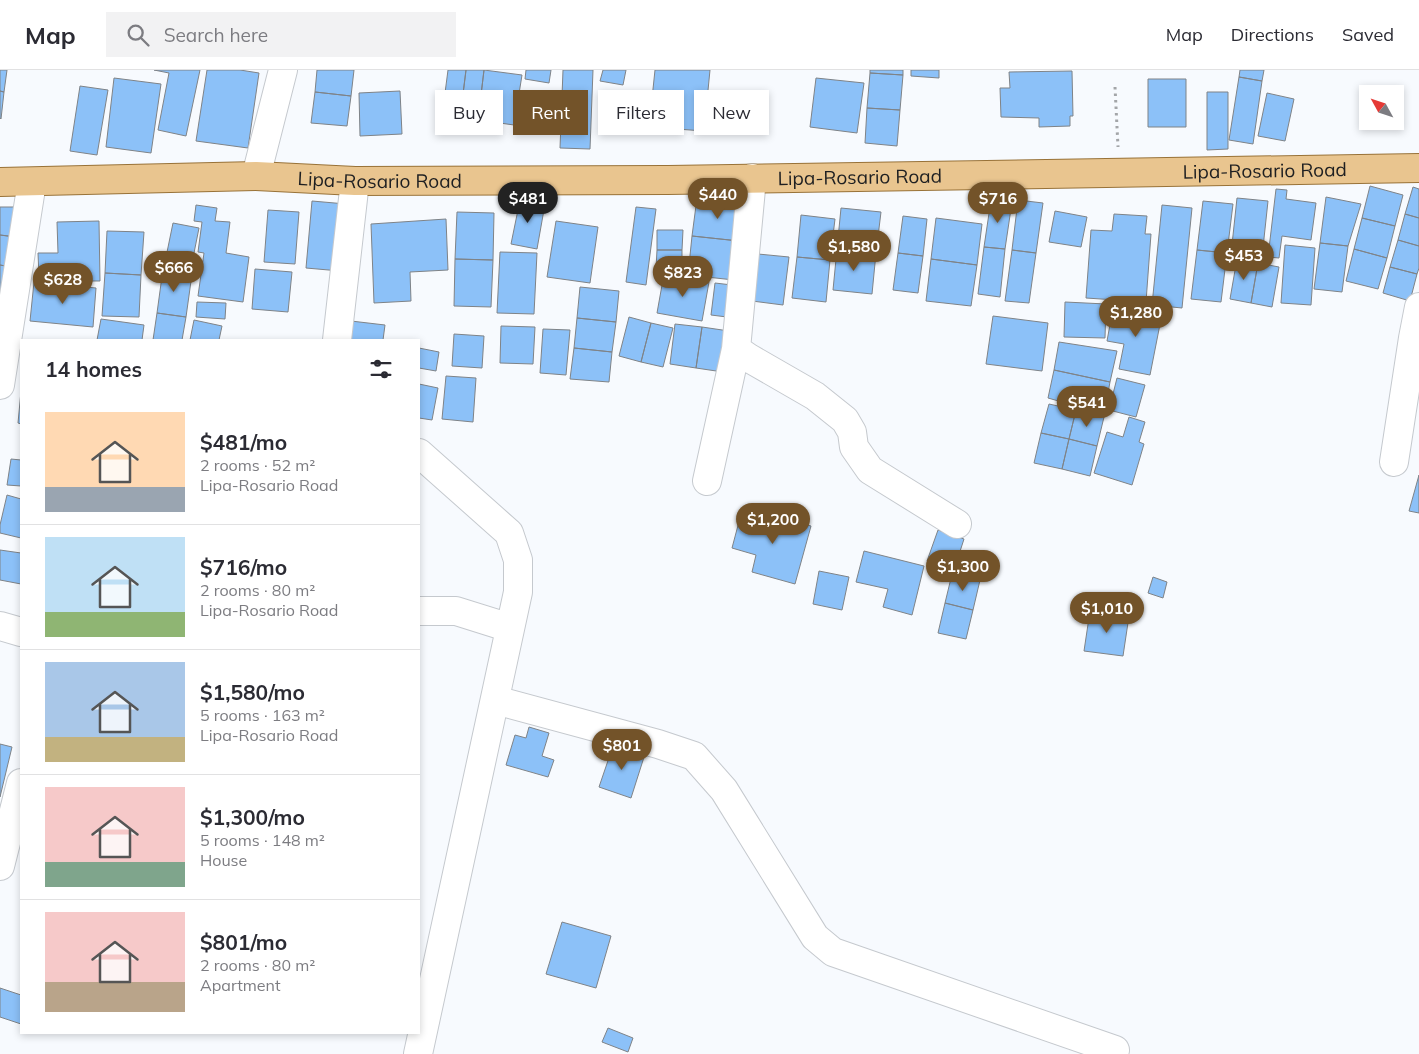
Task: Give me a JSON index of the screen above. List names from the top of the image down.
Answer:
{
  "streets": {
    "main road": ["Lipa-Rosario Road"]
  },
  "north": "top left",
  "page": {
    "header": "Map",
    "search": "Search here",
    "nav": ["Map", "Directions", "Saved"],
    "chip": [
      "Buy",
      "Rent",
      "Filters",
      "New"
    ],
    "price": [
      "$440",
      "$481",
      "$716",
      "$1,580",
      "$453",
      "$666",
      "$823",
      "$628",
      "$1,280",
      "$541",
      "$1,200",
      "$1,300",
      "$1,010",
      "$801"
    ],
    "heading": "14 homes",
    "list": [
      {
        "name": "$481/mo",
        "note": "2 rooms · 52 m² · Lipa-Rosario Road"
      },
      {
        "name": "$716/mo",
        "note": "2 rooms · 80 m² · Lipa-Rosario Road"
      },
      {
        "name": "$1,580/mo",
        "note": "5 rooms · 163 m² · Lipa-Rosario Road"
      },
      {
        "name": "$1,300/mo",
        "note": "5 rooms · 148 m² · House"
      },
      {
        "name": "$801/mo",
        "note": "2 rooms · 80 m² · Apartment"
      }
    ]
  }
}
